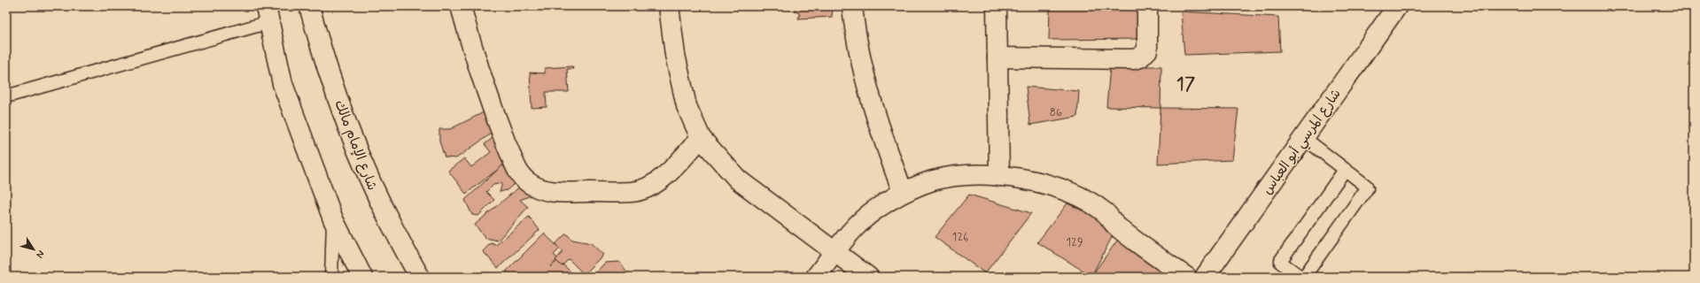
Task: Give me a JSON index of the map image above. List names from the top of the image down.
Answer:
{
  "streets": {
    "street": ["شارع المرسي أبو العباس", "شارع الإمام مالك"]
  },
  "districts": ["17"],
  "house_numbers": ["86", "126", "129"],
  "north": "bottom right"
}
